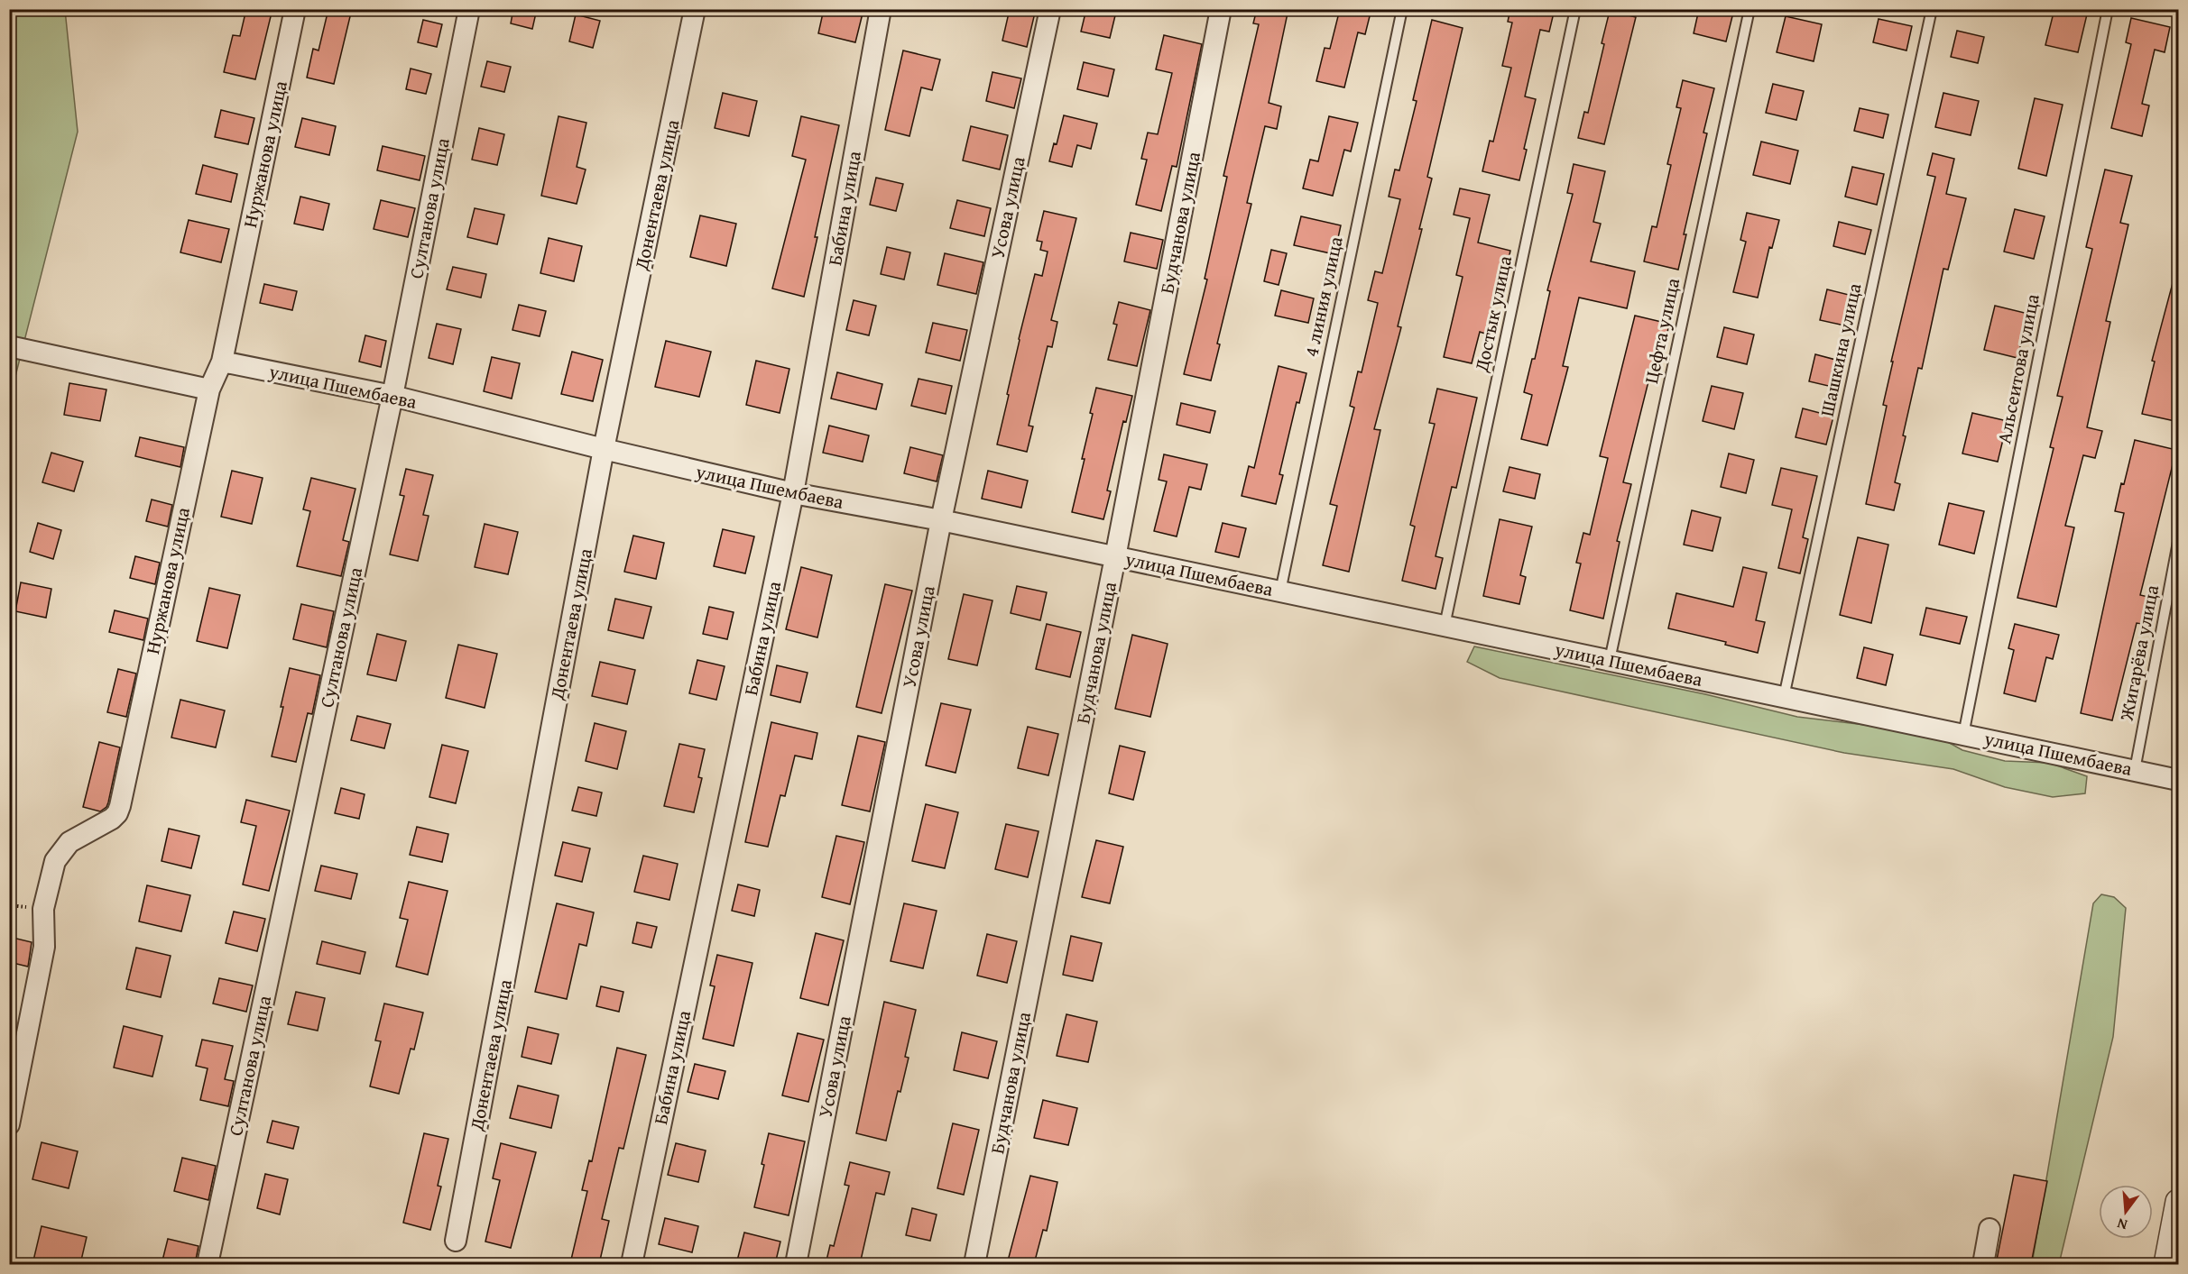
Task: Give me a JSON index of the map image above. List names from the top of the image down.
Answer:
{
  "streets": {
    "street": [
      "Нуржанова улица",
      "Донентаева улица",
      "Усова улица",
      "Султанова улица",
      "Бабина улица",
      "Будчанова улица",
      "улица Пшембаева"
    ],
    "lane": [
      "4 линия улица",
      "Достык улица",
      "Цефта улица",
      "Шашкина улица",
      "Альсеитова улица",
      "Жигарёва улица"
    ]
  },
  "crossings": [
    ["Нуржанова улица", "улица Пшембаева"],
    ["Донентаева улица", "улица Пшембаева"],
    ["Усова улица", "улица Пшембаева"],
    ["Султанова улица", "улица Пшембаева"],
    ["Бабина улица", "улица Пшембаева"],
    ["Будчанова улица", "улица Пшембаева"],
    ["4 линия улица", "улица Пшембаева"],
    ["Достык улица", "улица Пшембаева"],
    ["Цефта улица", "улица Пшембаева"],
    ["Шашкина улица", "улица Пшембаева"],
    ["Альсеитова улица", "улица Пшембаева"],
    ["улица Пшембаева", "Жигарёва улица"]
  ],
  "north": "bottom"
}
